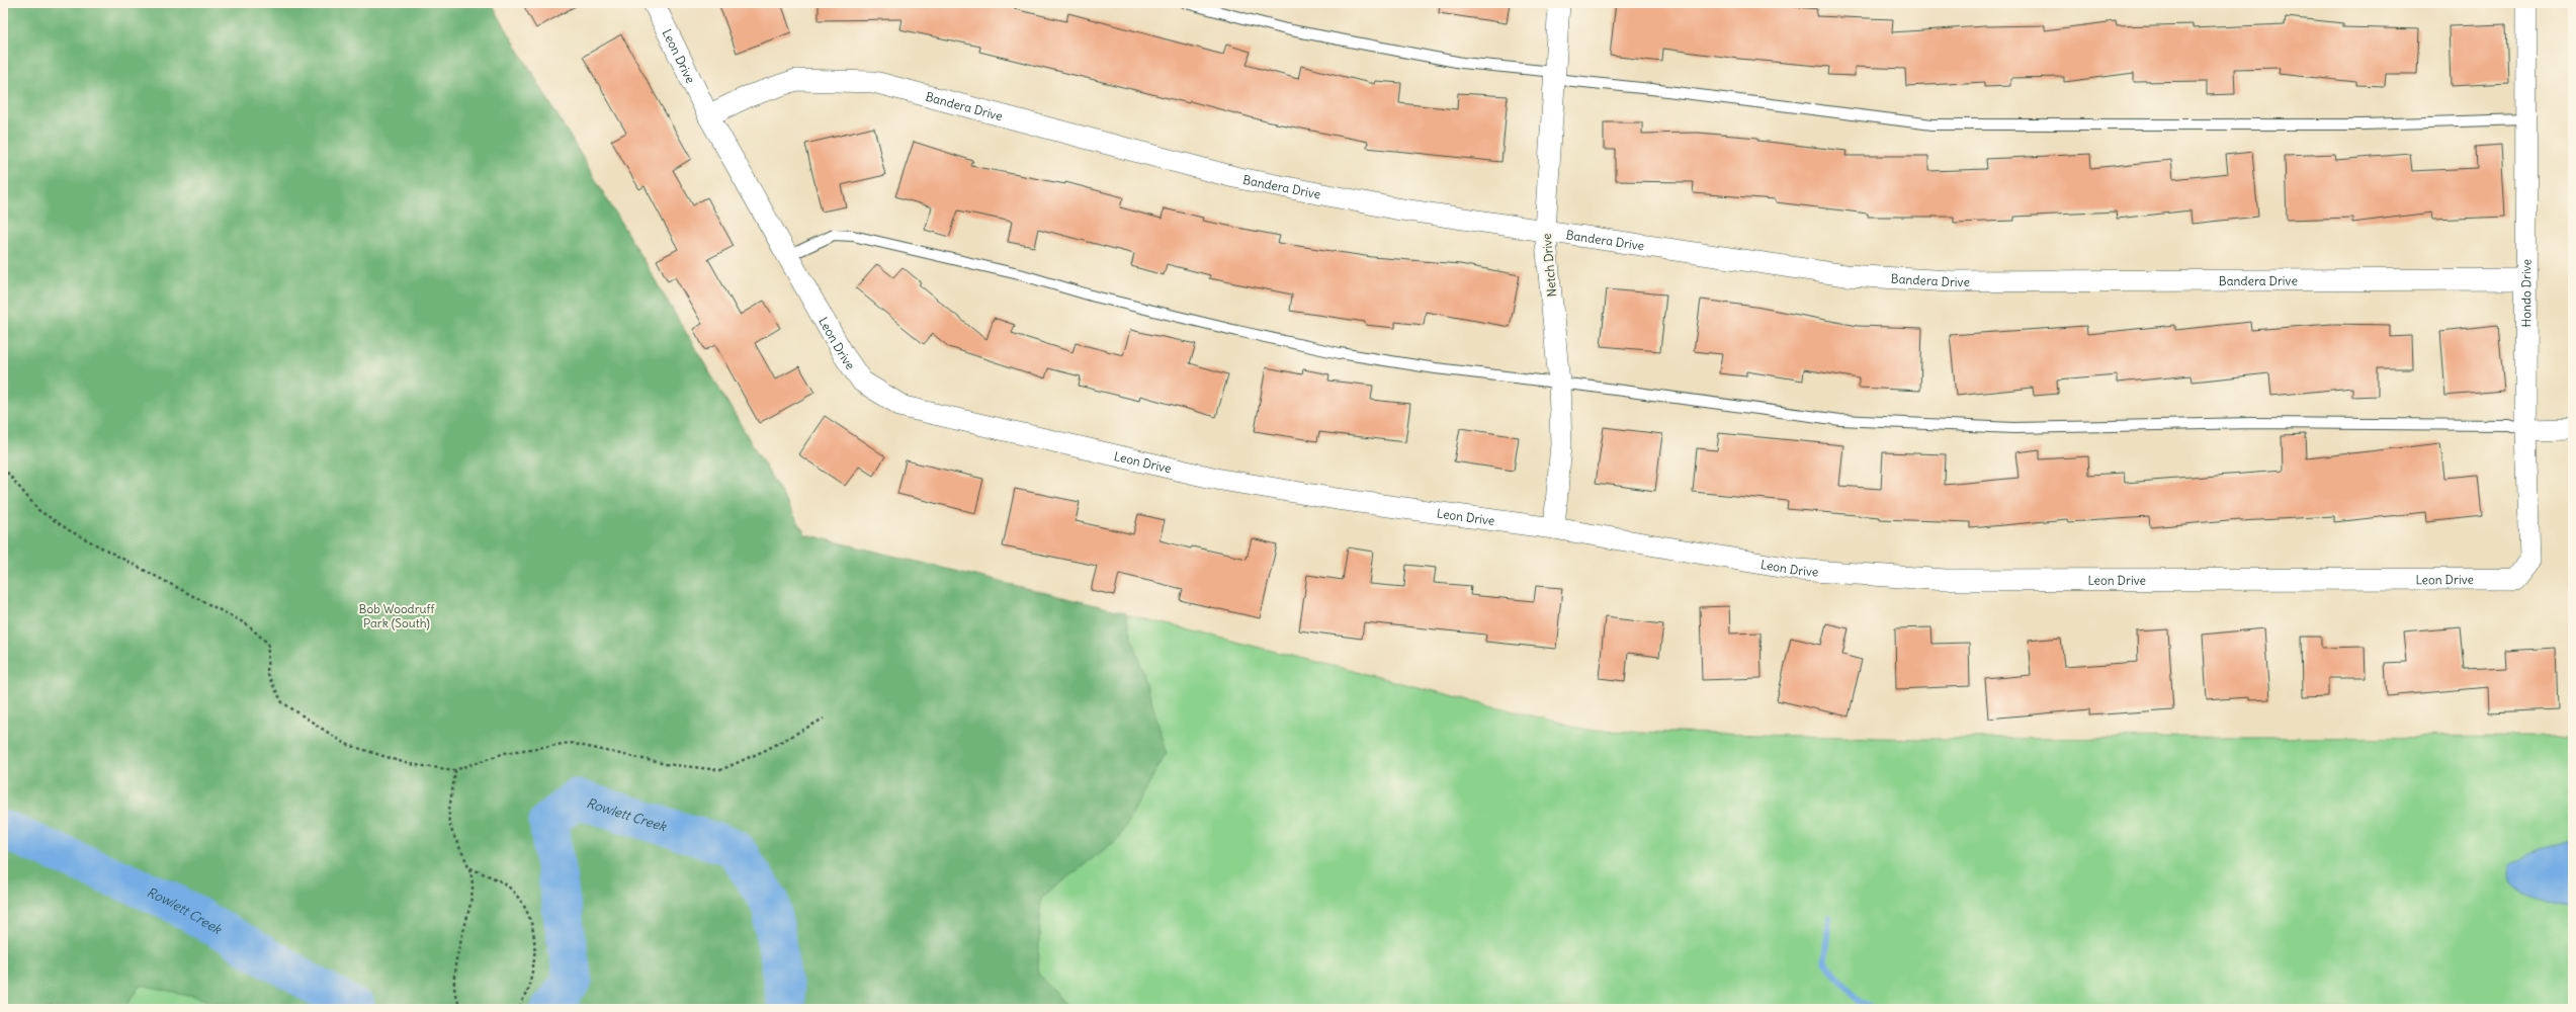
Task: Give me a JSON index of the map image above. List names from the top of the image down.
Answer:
{
  "streets": {
    "street": [
      "Leon Drive",
      "Bandera Drive",
      "Netch Drive",
      "Hondo Drive"
    ]
  },
  "crossings": [
    ["Leon Drive", "Bandera Drive"],
    ["Leon Drive", "Netch Drive"],
    ["Leon Drive", "Hondo Drive"],
    ["Bandera Drive", "Netch Drive"],
    ["Bandera Drive", "Hondo Drive"]
  ],
  "water": ["Rowlett Creek"],
  "parks": ["Bob Woodruff Park (South)"]
}
